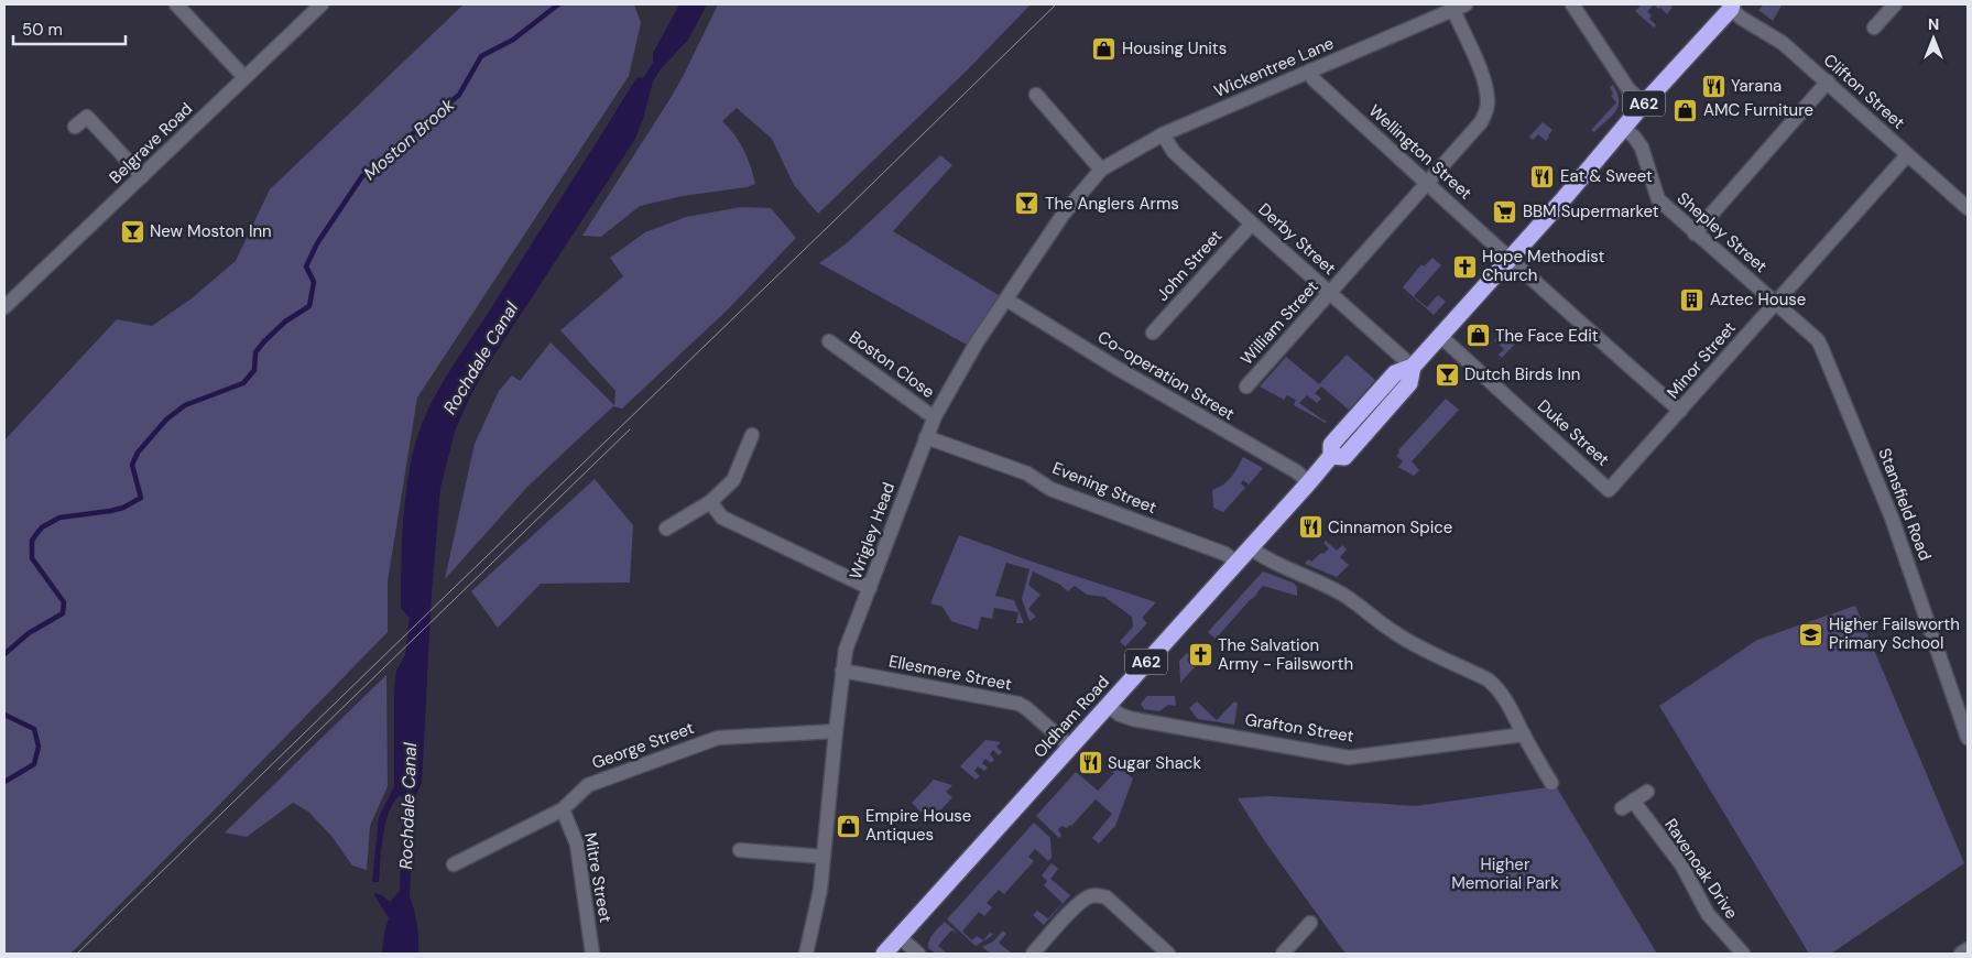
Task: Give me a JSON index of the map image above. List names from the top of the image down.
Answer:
{
  "streets": {
    "highway": ["A62", "Oldham Road"],
    "street": [
      "Wickentree Lane",
      "Clifton Street",
      "Belgrave Road",
      "Wellington Street",
      "Shepley Street",
      "Derby Street",
      "John Street",
      "William Street",
      "Minor Street",
      "Boston Close",
      "Co-operation Street",
      "Duke Street",
      "Evening Street",
      "Stansfield Road",
      "Wrigley Head",
      "Ellesmere Street",
      "Grafton Street",
      "George Street",
      "Ravenoak Drive",
      "Mitre Street"
    ]
  },
  "crossings": [
    ["Wickentree Lane", "Wellington Street"],
    ["Wickentree Lane", "Derby Street"],
    ["Wickentree Lane", "William Street"],
    ["Wickentree Lane", "Wrigley Head"],
    ["Clifton Street", "Minor Street"],
    ["Clifton Street", "Oldham Road"],
    ["Wellington Street", "William Street"],
    ["Wellington Street", "Minor Street"],
    ["Wellington Street", "Oldham Road"],
    ["Shepley Street", "Minor Street"],
    ["Shepley Street", "Stansfield Road"],
    ["Shepley Street", "Oldham Road"],
    ["Derby Street", "John Street"],
    ["Derby Street", "William Street"],
    ["Derby Street", "Oldham Road"],
    ["Minor Street", "Duke Street"],
    ["Minor Street", "Stansfield Road"],
    ["Boston Close", "Wrigley Head"],
    ["Co-operation Street", "Wrigley Head"],
    ["Co-operation Street", "Oldham Road"],
    ["Duke Street", "Oldham Road"],
    ["Evening Street", "Wrigley Head"],
    ["Evening Street", "Oldham Road"],
    ["Wrigley Head", "Ellesmere Street"],
    ["Wrigley Head", "George Street"],
    ["Ellesmere Street", "Oldham Road"],
    ["Oldham Road", "Grafton Street"],
    ["George Street", "Mitre Street"]
  ],
  "water": ["Moston Brook", "Rochdale Canal"],
  "parks": ["Higher Memorial Park"],
  "places": {
    "shop": [
      "Housing Units",
      "AMC Furniture",
      "The Face Edit",
      "Empire House Antiques"
    ],
    "restaurant": [
      "Yarana",
      "Eat & Sweet",
      "Cinnamon Spice",
      "Sugar Shack"
    ],
    "bar": ["The Anglers Arms", "New Moston Inn", "Dutch Birds Inn"],
    "supermarket": ["BBM Supermarket"],
    "church": ["Hope Methodist Church", "The Salvation Army - Failsworth"],
    "building": ["Aztec House"],
    "school or university": ["Higher Failsworth Primary School"]
  },
  "scale_bar": "50 m",
  "north": "top"
}
